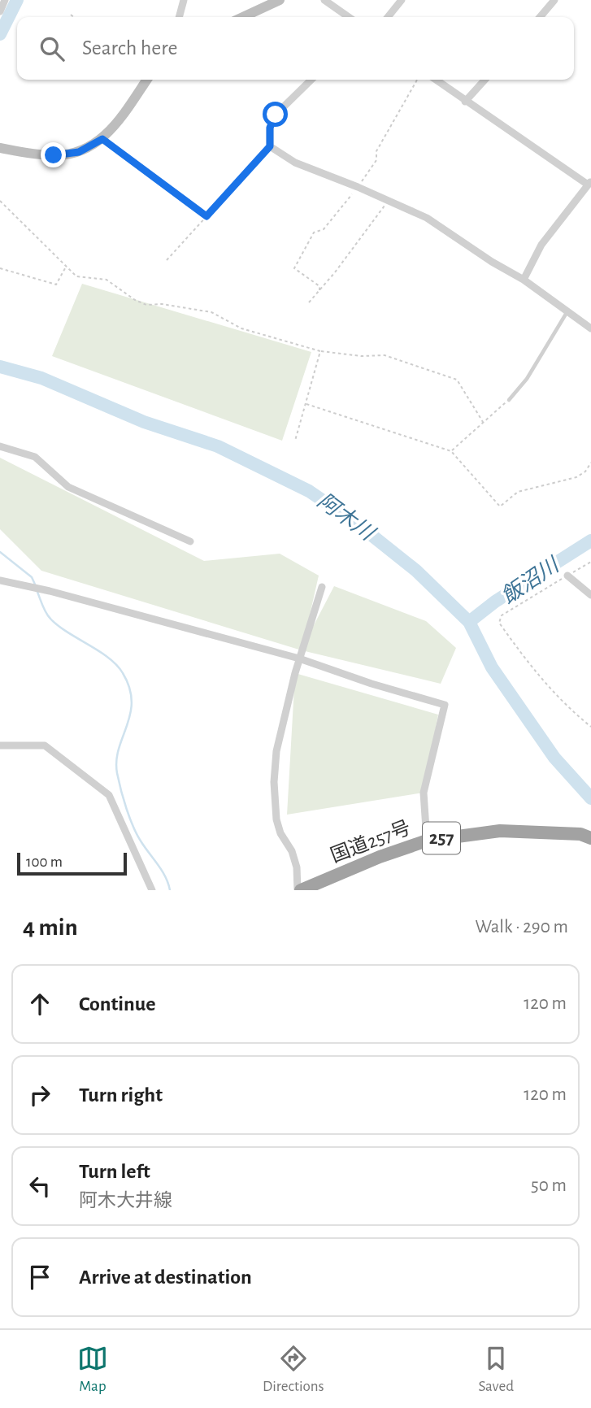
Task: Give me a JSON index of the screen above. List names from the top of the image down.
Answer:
{
  "streets": {
    "highway": ["257", "国道257号"]
  },
  "water": ["阿木川", "飯沼川"],
  "scale_bar": "100 m",
  "page": {
    "search": "Search here",
    "scale": "100 m",
    "heading": ["4 min", "Walk · 290 m"],
    "list": [
      ["Continue", "120 m"],
      ["Turn right", "120 m"],
      ["Turn left", "阿木大井線", "50 m"],
      "Arrive at destination"
    ],
    "nav": ["Map", "Directions", "Saved"]
  }
}
